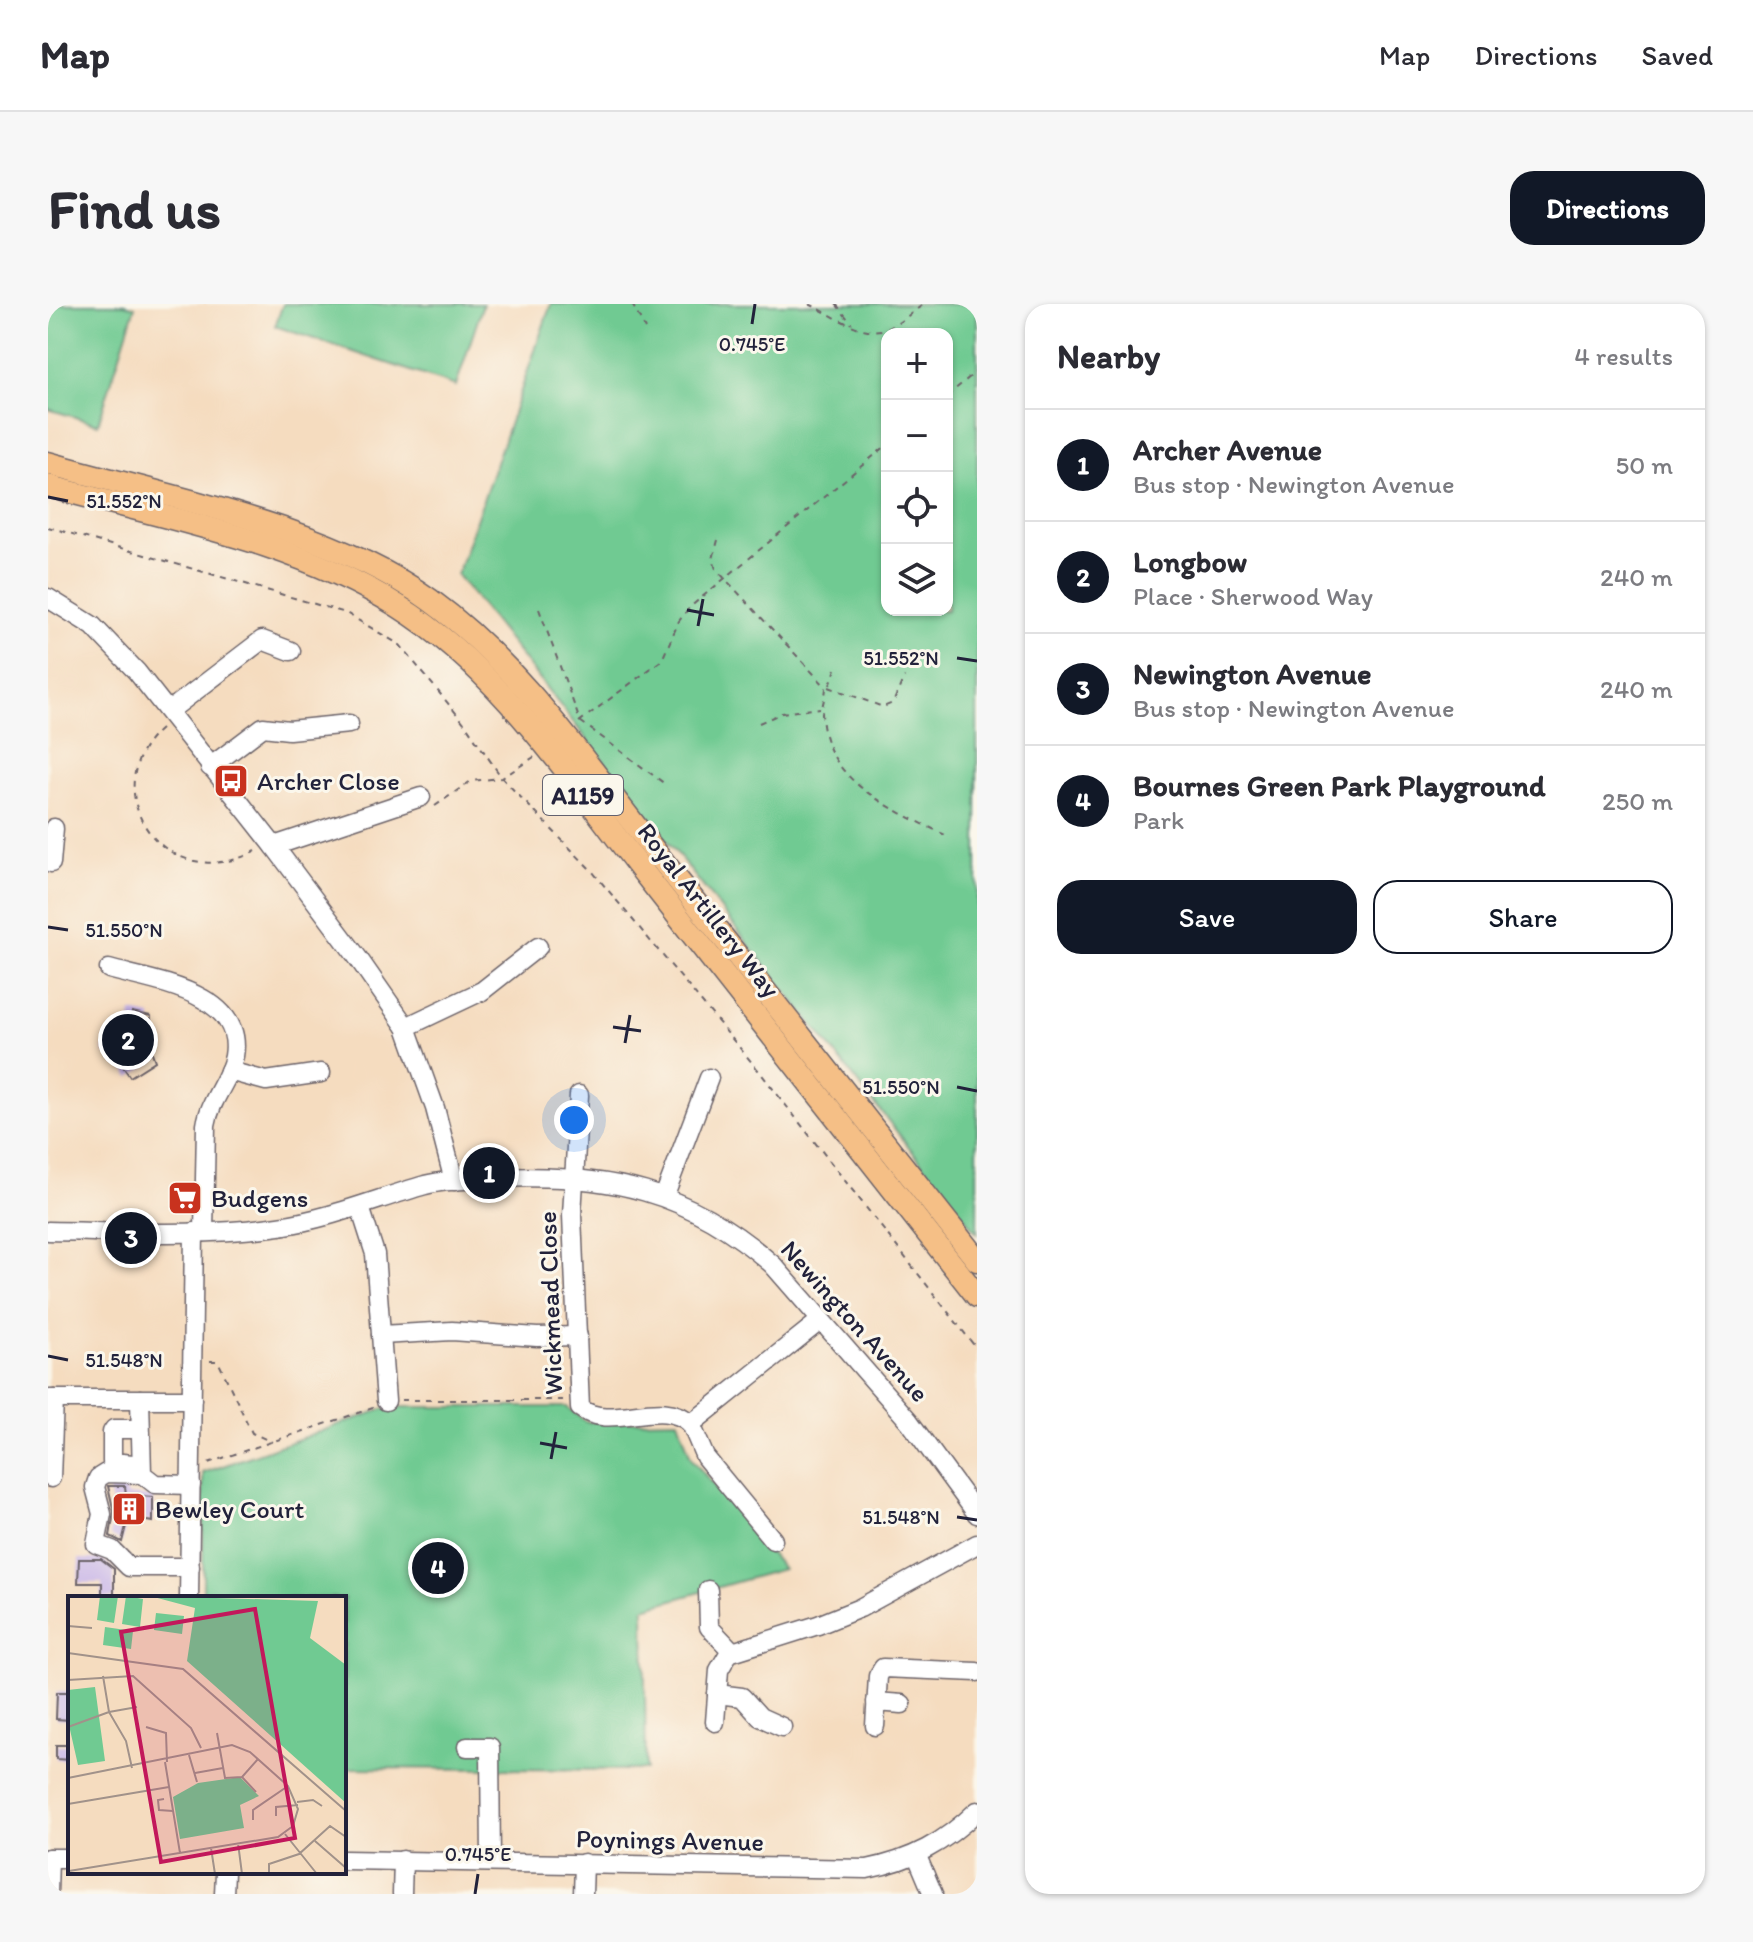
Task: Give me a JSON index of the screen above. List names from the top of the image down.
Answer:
{
  "streets": {
    "main road": ["A1159", "Royal Artillery Way"],
    "street": ["Wickmead Close", "Newington Avenue", "Poynings Avenue"]
  },
  "crossings": [
    ["Wickmead Close", "Newington Avenue"]
  ],
  "places": {
    "bus stop": ["Archer Close"],
    "supermarket": ["Budgens"],
    "building": ["Bewley Court"]
  },
  "page": {
    "header": "Map",
    "nav": ["Map", "Directions", "Saved"],
    "buttons": [
      "Directions",
      ["Save", "Share"]
    ],
    "title": "Find us",
    "heading": ["Nearby", "4 results"],
    "map_buttons": ["+", "−"],
    "list": [
      {
        "mark": "1",
        "name": "Archer Avenue",
        "note": "Bus stop · Newington Avenue",
        "value": "50 m"
      },
      {
        "mark": "2",
        "name": "Longbow",
        "note": "Place · Sherwood Way",
        "value": "240 m"
      },
      {
        "mark": "3",
        "name": "Newington Avenue",
        "note": "Bus stop · Newington Avenue",
        "value": "240 m"
      },
      {
        "mark": "4",
        "name": "Bournes Green Park Playground",
        "note": "Park",
        "value": "250 m"
      }
    ],
    "pins": [
      "2",
      "1",
      "3",
      "4"
    ]
  },
  "coordinates": [
    "0.745°E",
    "51.552°N",
    "51.550°N",
    "51.548°N"
  ]
}
